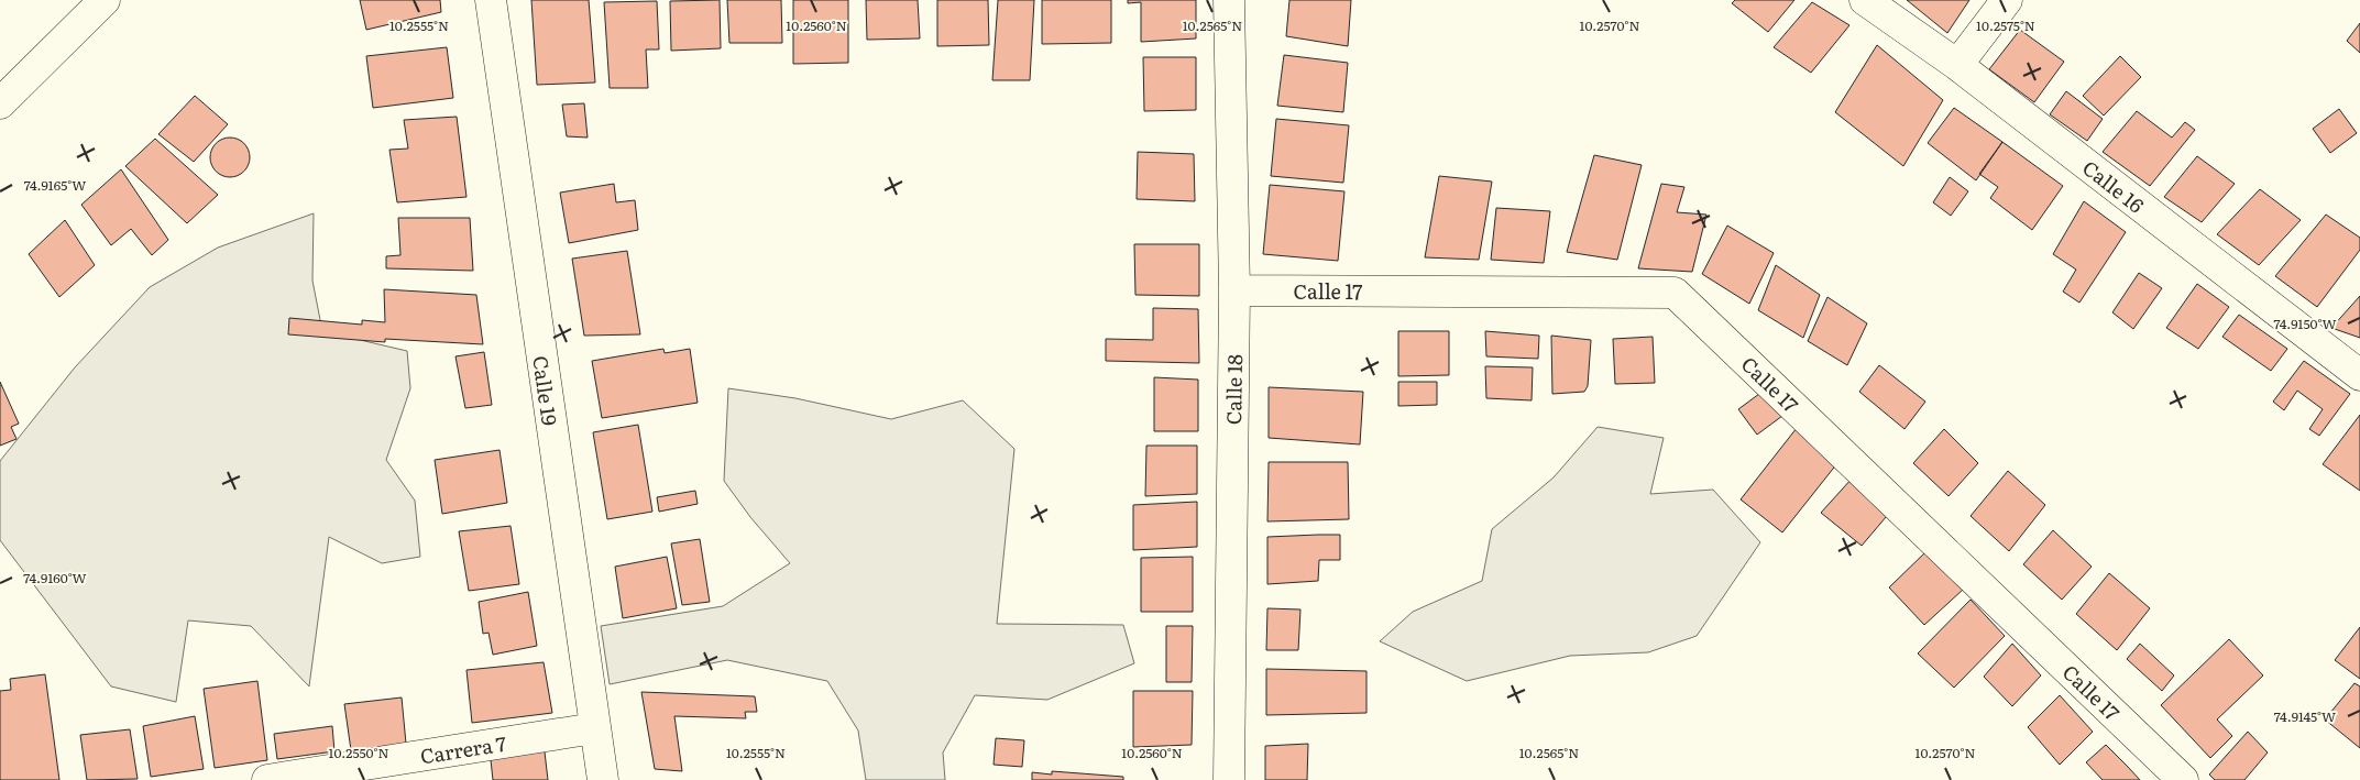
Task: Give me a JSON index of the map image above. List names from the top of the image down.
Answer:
{
  "streets": {
    "street": [
      "Calle 16",
      "Calle 17",
      "Calle 18",
      "Calle 19",
      "Carrera 7"
    ]
  },
  "crossings": [
    ["Calle 17", "Calle 18"],
    ["Calle 19", "Carrera 7"]
  ],
  "coordinates": [
    "10.2555°N",
    "10.2560°N",
    "10.2565°N",
    "10.2570°N",
    "10.2575°N",
    "74.9165°W",
    "74.9150°W",
    "74.9160°W",
    "74.9145°W",
    "10.2550°N"
  ]
}
